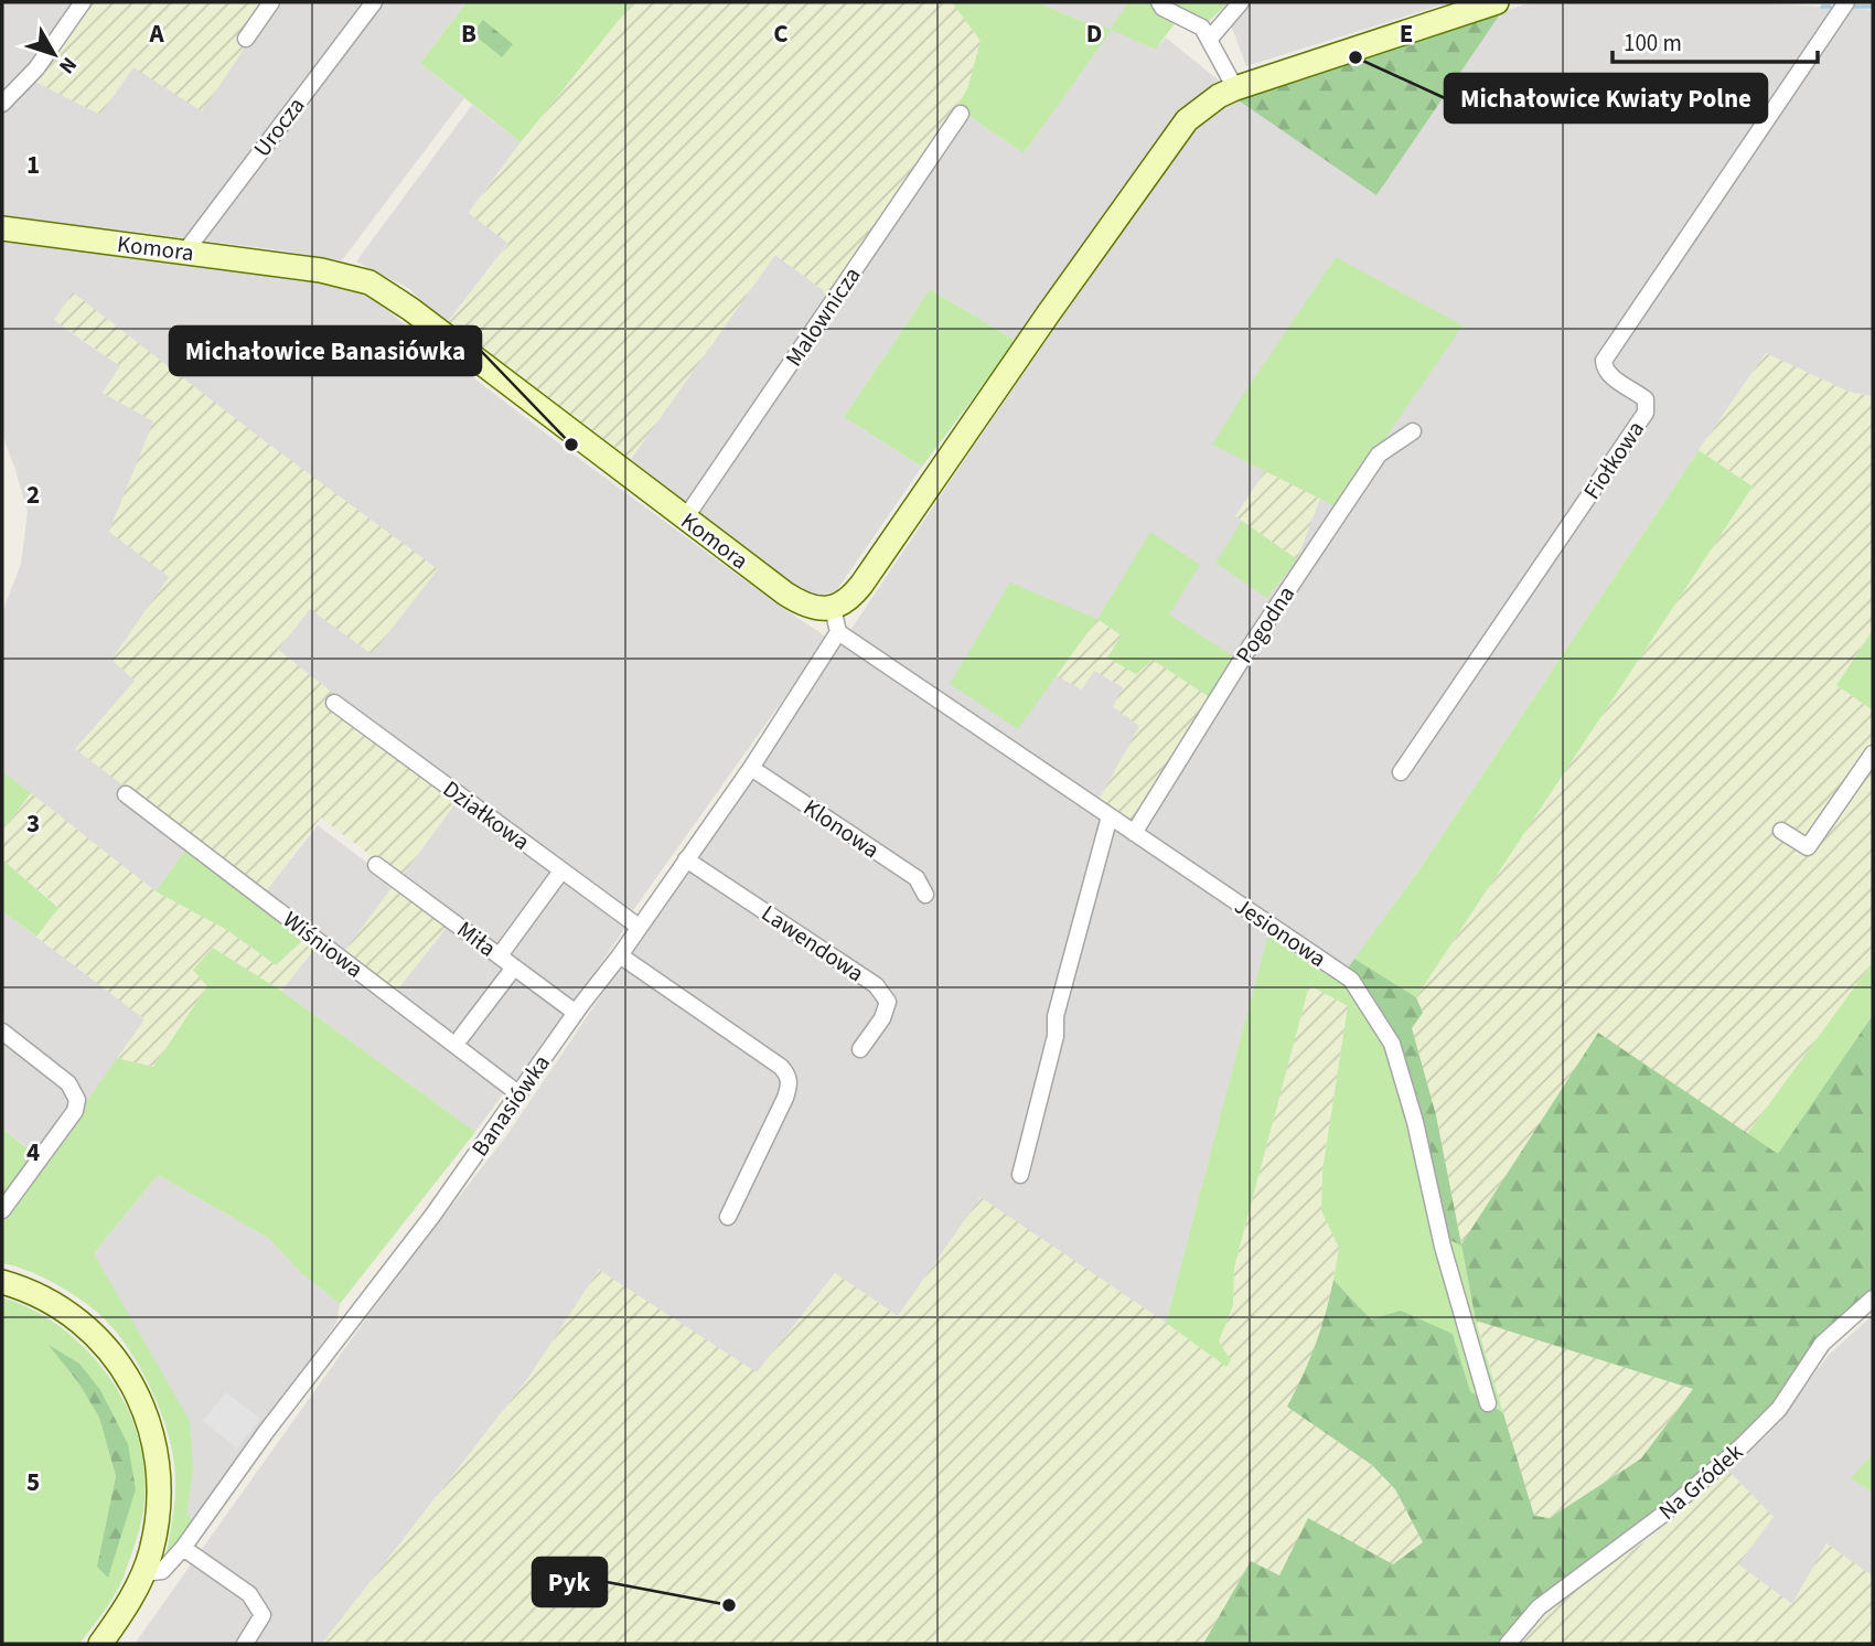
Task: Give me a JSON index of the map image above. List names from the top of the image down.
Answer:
{
  "streets": {
    "street": [
      "Urocza",
      "Komora",
      "Malownicza",
      "Fiołkowa",
      "Pogodna",
      "Działkowa",
      "Klonowa",
      "Jesionowa",
      "Miła",
      "Lawendowa",
      "Wiśniowa",
      "Banasiówka",
      "Na Gródek"
    ]
  },
  "crossings": [
    ["Urocza", "Komora"],
    ["Komora", "Malownicza"],
    ["Pogodna", "Jesionowa"],
    ["Działkowa", "Banasiówka"],
    ["Klonowa", "Banasiówka"],
    ["Jesionowa", "Banasiówka"],
    ["Miła", "Banasiówka"],
    ["Lawendowa", "Banasiówka"],
    ["Wiśniowa", "Banasiówka"]
  ],
  "places": ["Michałowice Kwiaty Polne", "Michałowice Banasiówka", "Pyk"],
  "scale_bar": "100 m",
  "north": "bottom right",
  "grid": {
    "columns": [
      "A",
      "B",
      "C",
      "D",
      "E"
    ],
    "rows": [
      "1",
      "2",
      "3",
      "4",
      "5"
    ]
  }
}
